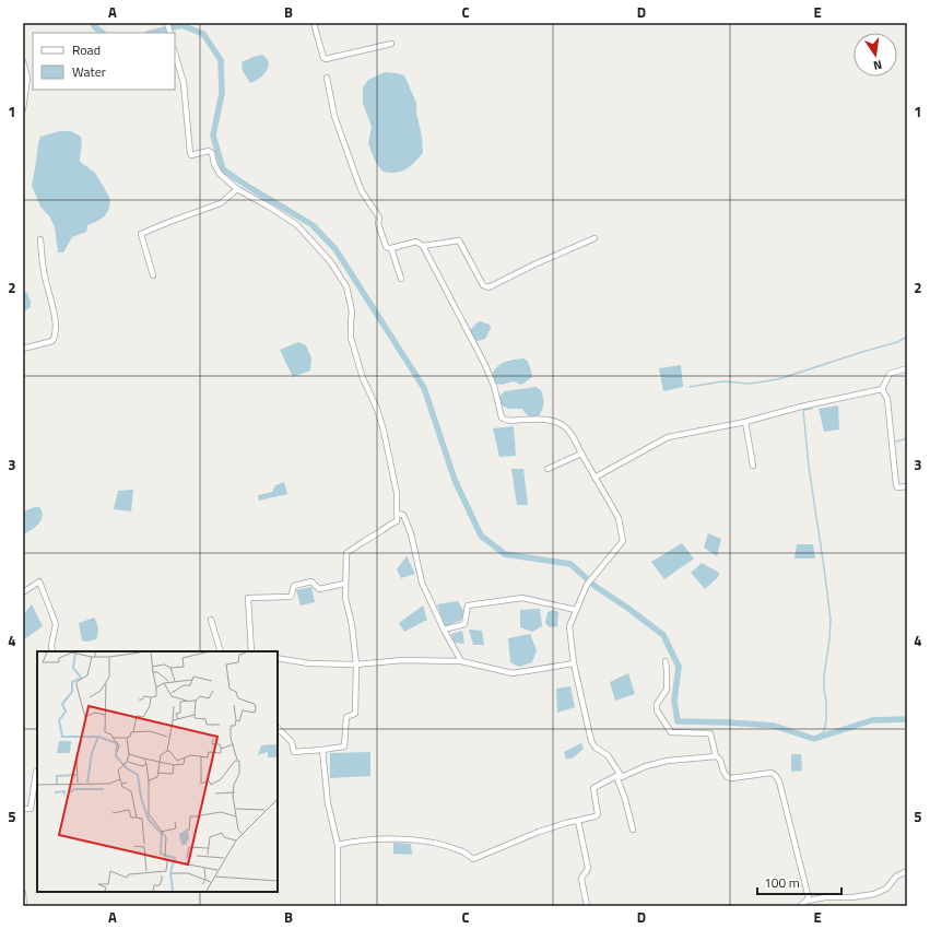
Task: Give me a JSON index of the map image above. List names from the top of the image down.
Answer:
{
  "legend": ["Road", "Water"],
  "scale_bar": "100 m",
  "north": "bottom",
  "grid": {
    "columns": [
      "A",
      "B",
      "C",
      "D",
      "E"
    ],
    "rows": [
      "1",
      "2",
      "3",
      "4",
      "5"
    ]
  }
}
